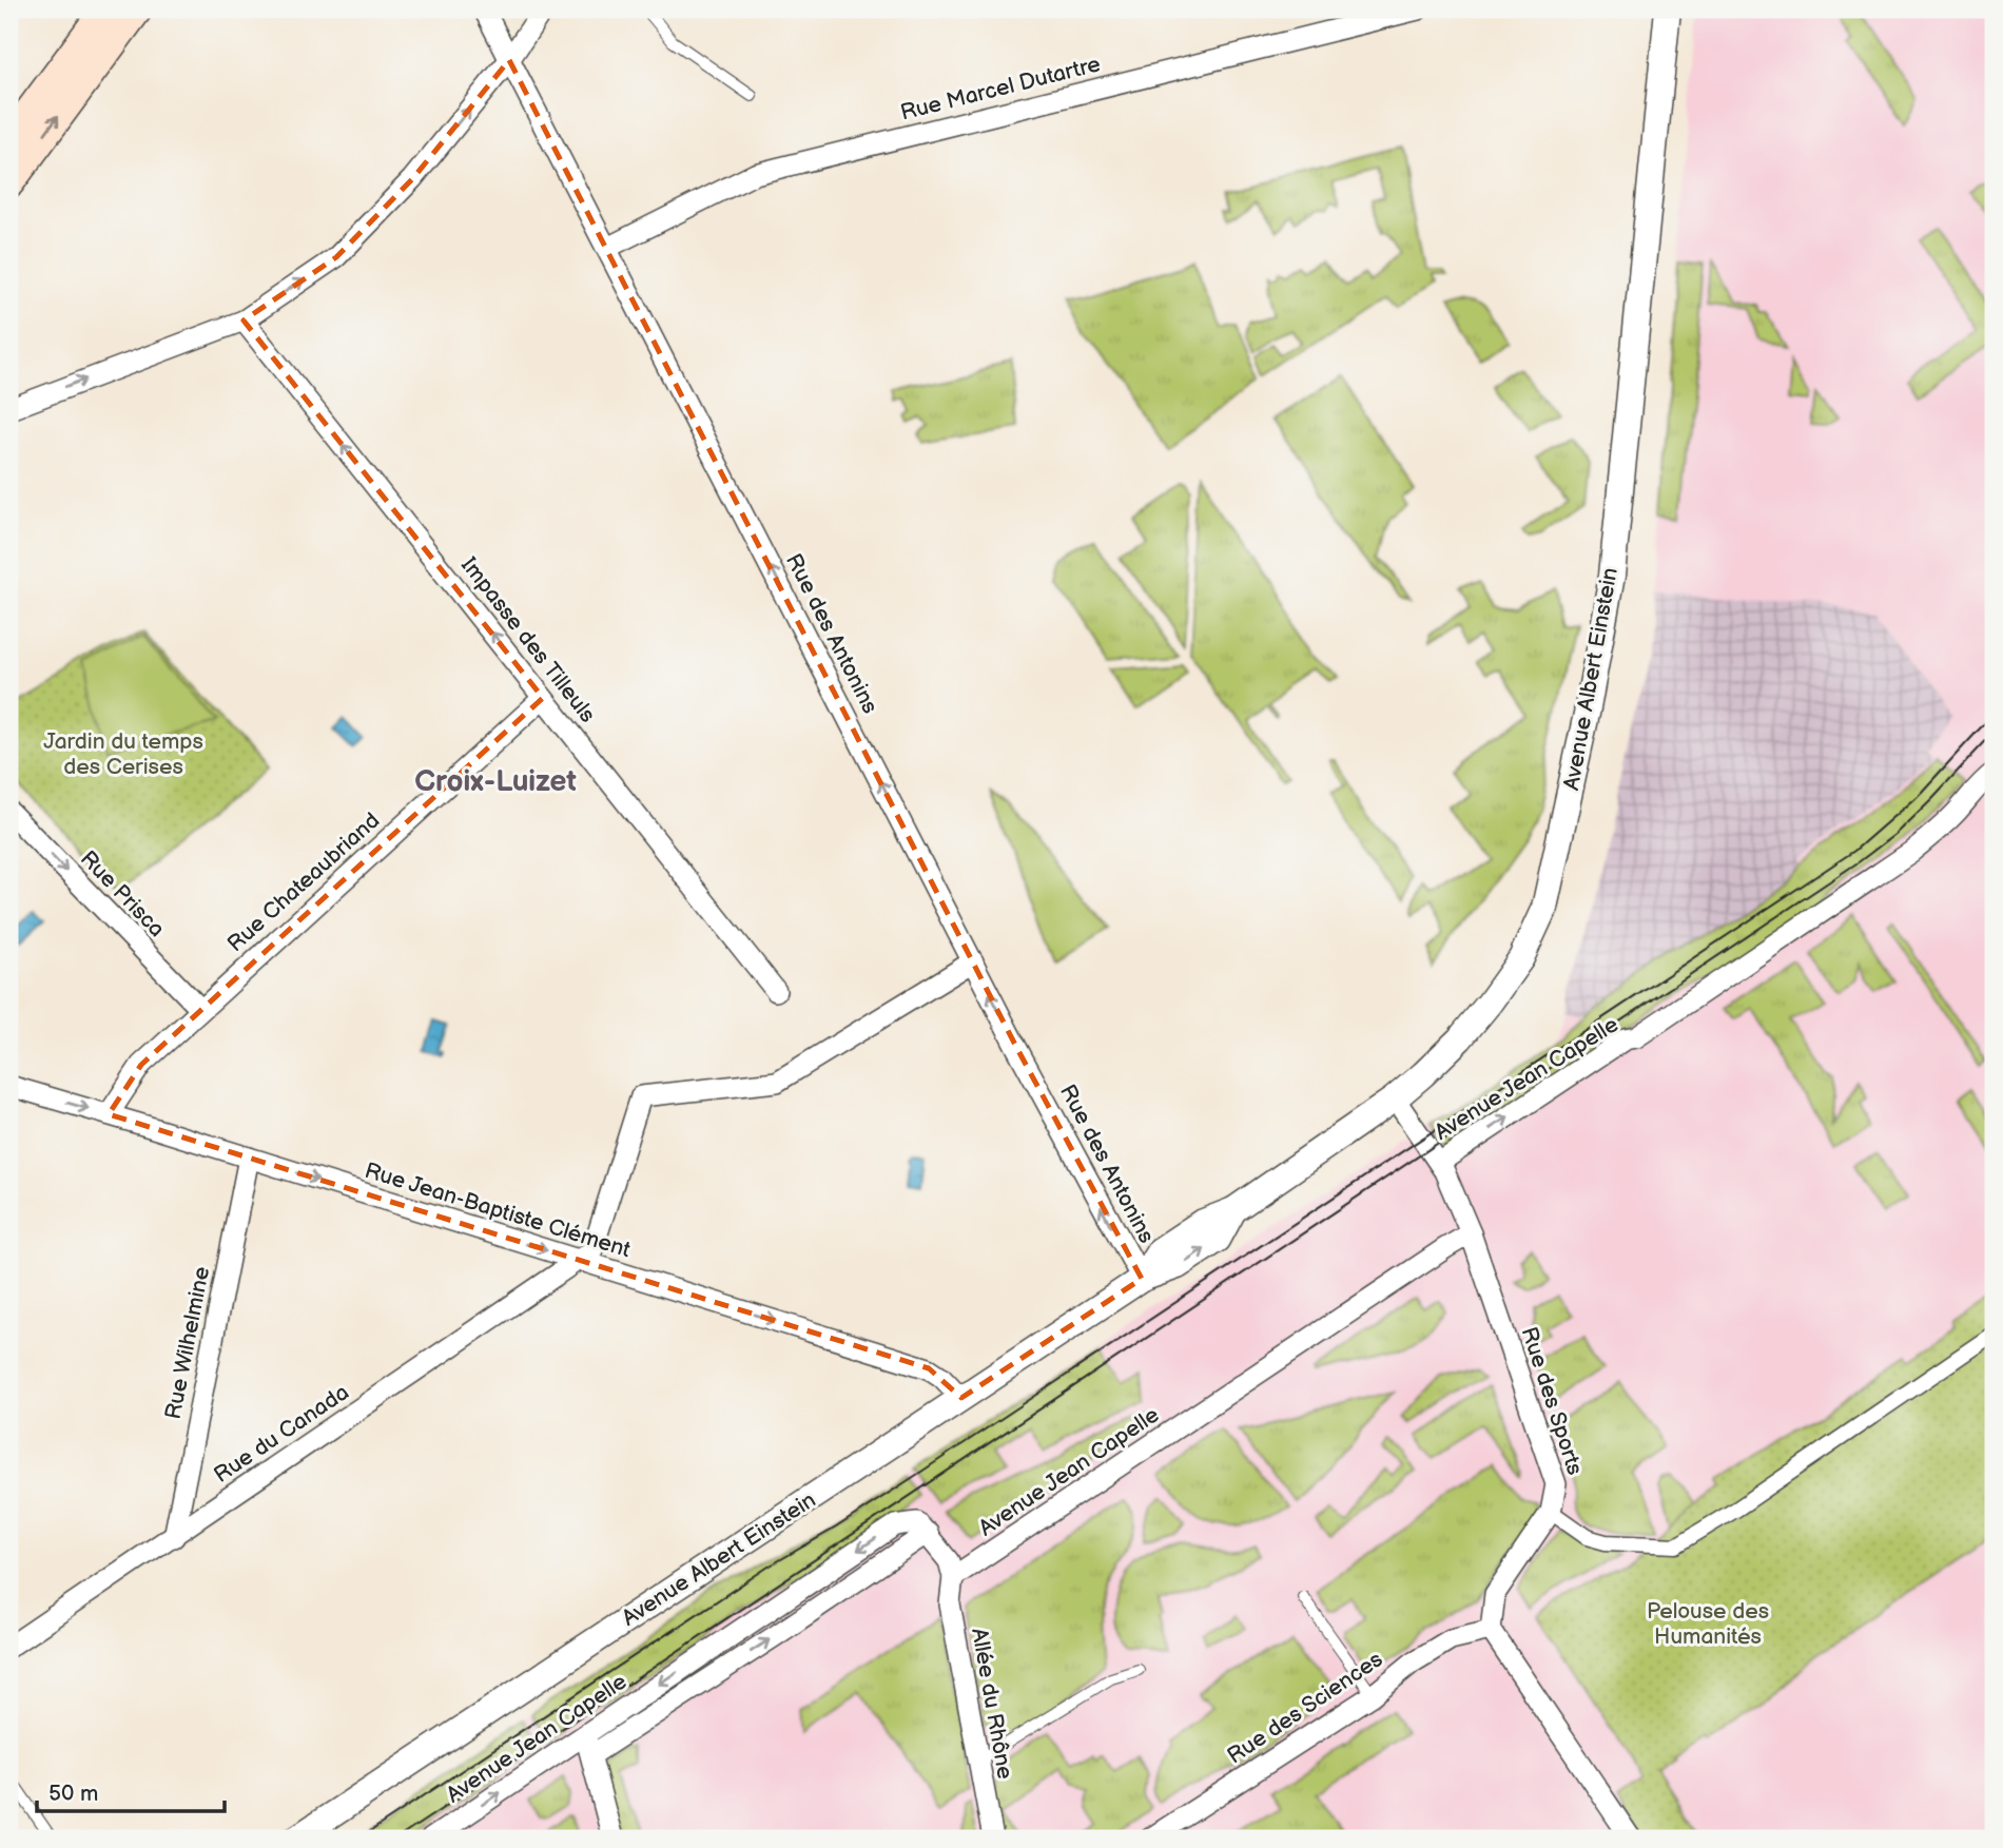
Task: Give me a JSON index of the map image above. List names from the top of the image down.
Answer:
{
  "streets": {
    "street": [
      "Rue Marcel Dutartre",
      "Rue des Antonins",
      "Impasse des Tilleuls",
      "Avenue Albert Einstein",
      "Rue Chateaubriand",
      "Rue Prisca",
      "Avenue Jean Capelle",
      "Rue Jean-Baptiste Clément",
      "Rue Wilhelmine",
      "Rue des Sports",
      "Rue du Canada",
      "Allée du Rhône",
      "Rue des Sciences"
    ]
  },
  "crossings": [
    ["Rue Marcel Dutartre", "Rue des Antonins"],
    ["Rue des Antonins", "Avenue Albert Einstein"],
    ["Impasse des Tilleuls", "Rue Chateaubriand"],
    ["Avenue Albert Einstein", "Rue Jean-Baptiste Clément"],
    ["Rue Chateaubriand", "Rue Prisca"],
    ["Rue Chateaubriand", "Rue Jean-Baptiste Clément"],
    ["Avenue Jean Capelle", "Rue des Sports"],
    ["Avenue Jean Capelle", "Allée du Rhône"],
    ["Rue Jean-Baptiste Clément", "Rue Wilhelmine"],
    ["Rue Jean-Baptiste Clément", "Rue du Canada"],
    ["Rue Wilhelmine", "Rue du Canada"],
    ["Rue des Sports", "Rue des Sciences"]
  ],
  "one_way": [
    "Rue des Antonins",
    "Impasse des Tilleuls",
    "Rue Prisca",
    "Rue Jean-Baptiste Clément"
  ],
  "districts": ["Croix-Luizet"],
  "parks": ["Jardin du temps des Cerises", "Pelouse des Humanités"],
  "scale_bar": "50 m"
}
